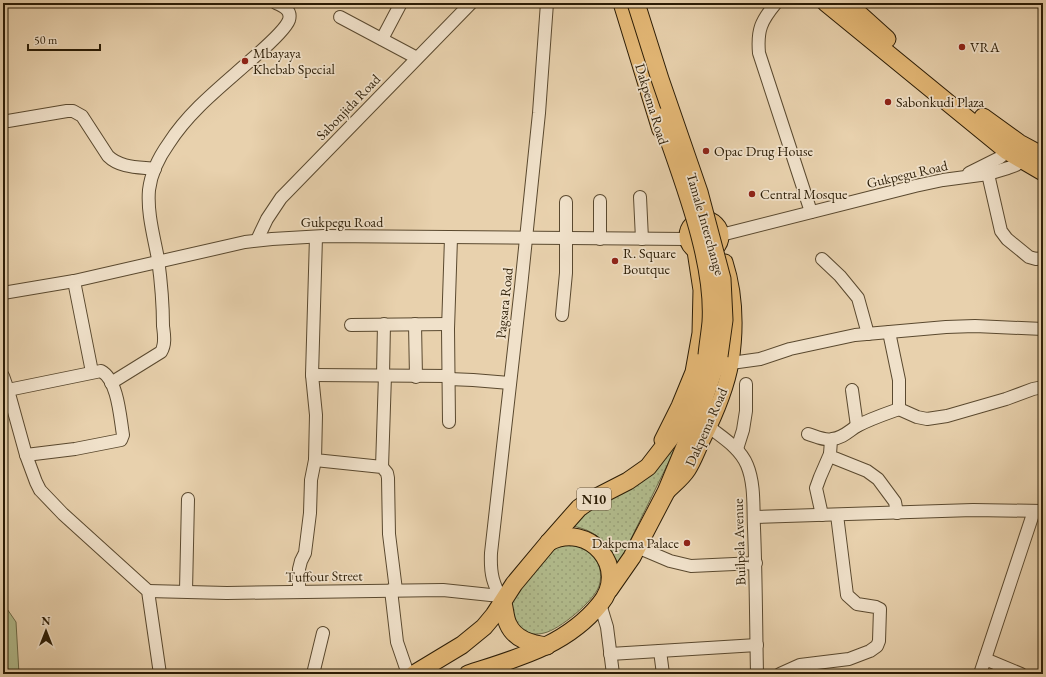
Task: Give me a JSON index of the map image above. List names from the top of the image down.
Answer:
{
  "streets": {
    "highway": ["Dakpema Road", "Tamale Interchange", "N10"],
    "street": [
      "Sabonjida Road",
      "Gukpegu Road",
      "Pagsara Road",
      "Builpela Avenue",
      "Tuffour Street"
    ]
  },
  "crossings": [
    ["Dakpema Road", "Gukpegu Road"],
    ["Dakpema Road", "Tamale Interchange"],
    ["Dakpema Road", "Pagsara Road"],
    ["Dakpema Road", "N10"],
    ["Dakpema Road", "Builpela Avenue"],
    ["Dakpema Road", "Tuffour Street"],
    ["Sabonjida Road", "Gukpegu Road"],
    ["Gukpegu Road", "Pagsara Road"],
    ["Pagsara Road", "N10"],
    ["Pagsara Road", "Tuffour Street"],
    ["N10", "Tuffour Street"]
  ],
  "places": [
    "VRA",
    "Mbayaya Khebab Special",
    "Sabonkudi Plaza",
    "Opac Drug House",
    "Central Mosque",
    "R. Square Boutque",
    "Dakpema Palace"
  ],
  "scale_bar": "50 m",
  "north": "top"
}
